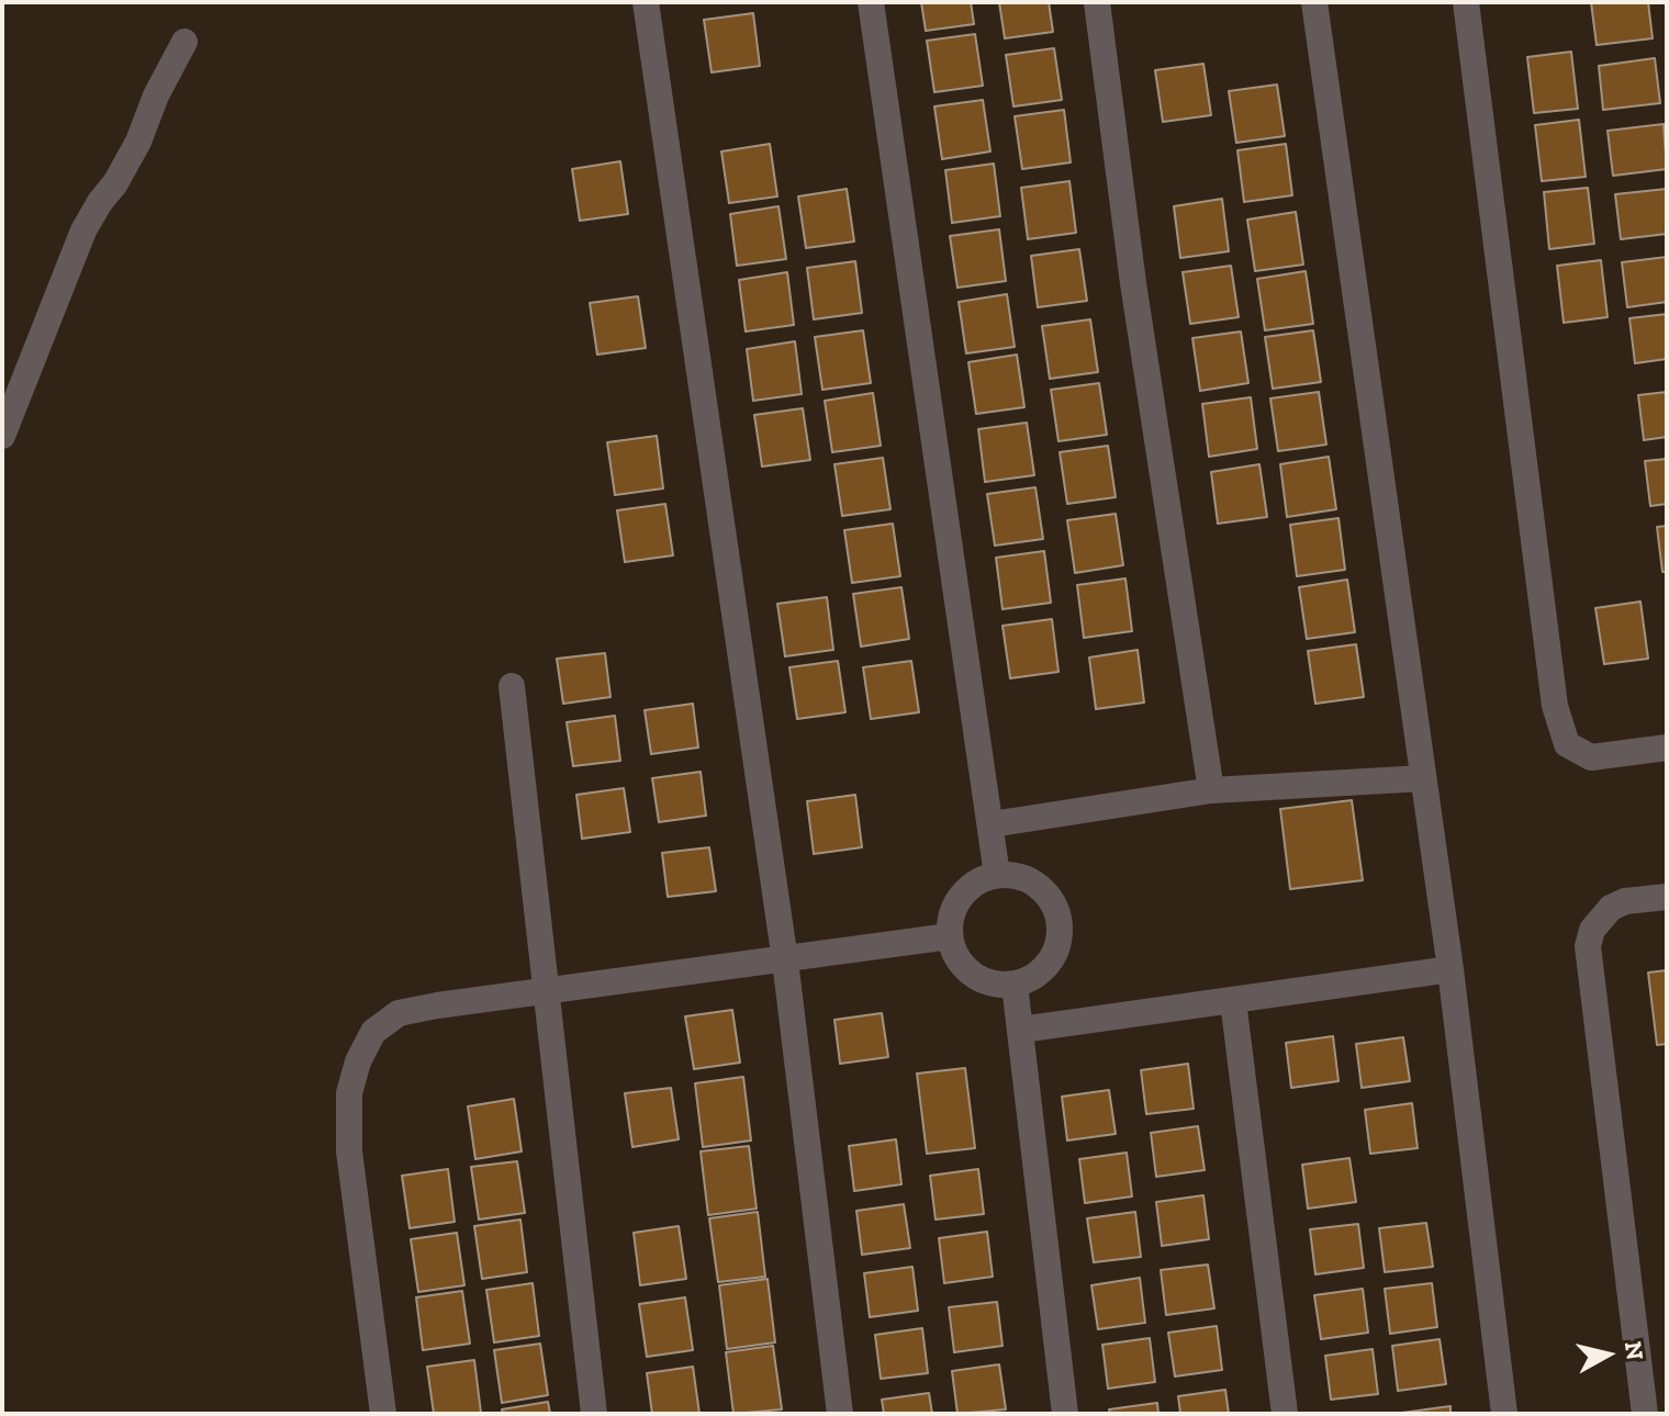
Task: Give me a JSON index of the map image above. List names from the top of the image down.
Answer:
{
  "north": "right"
}
